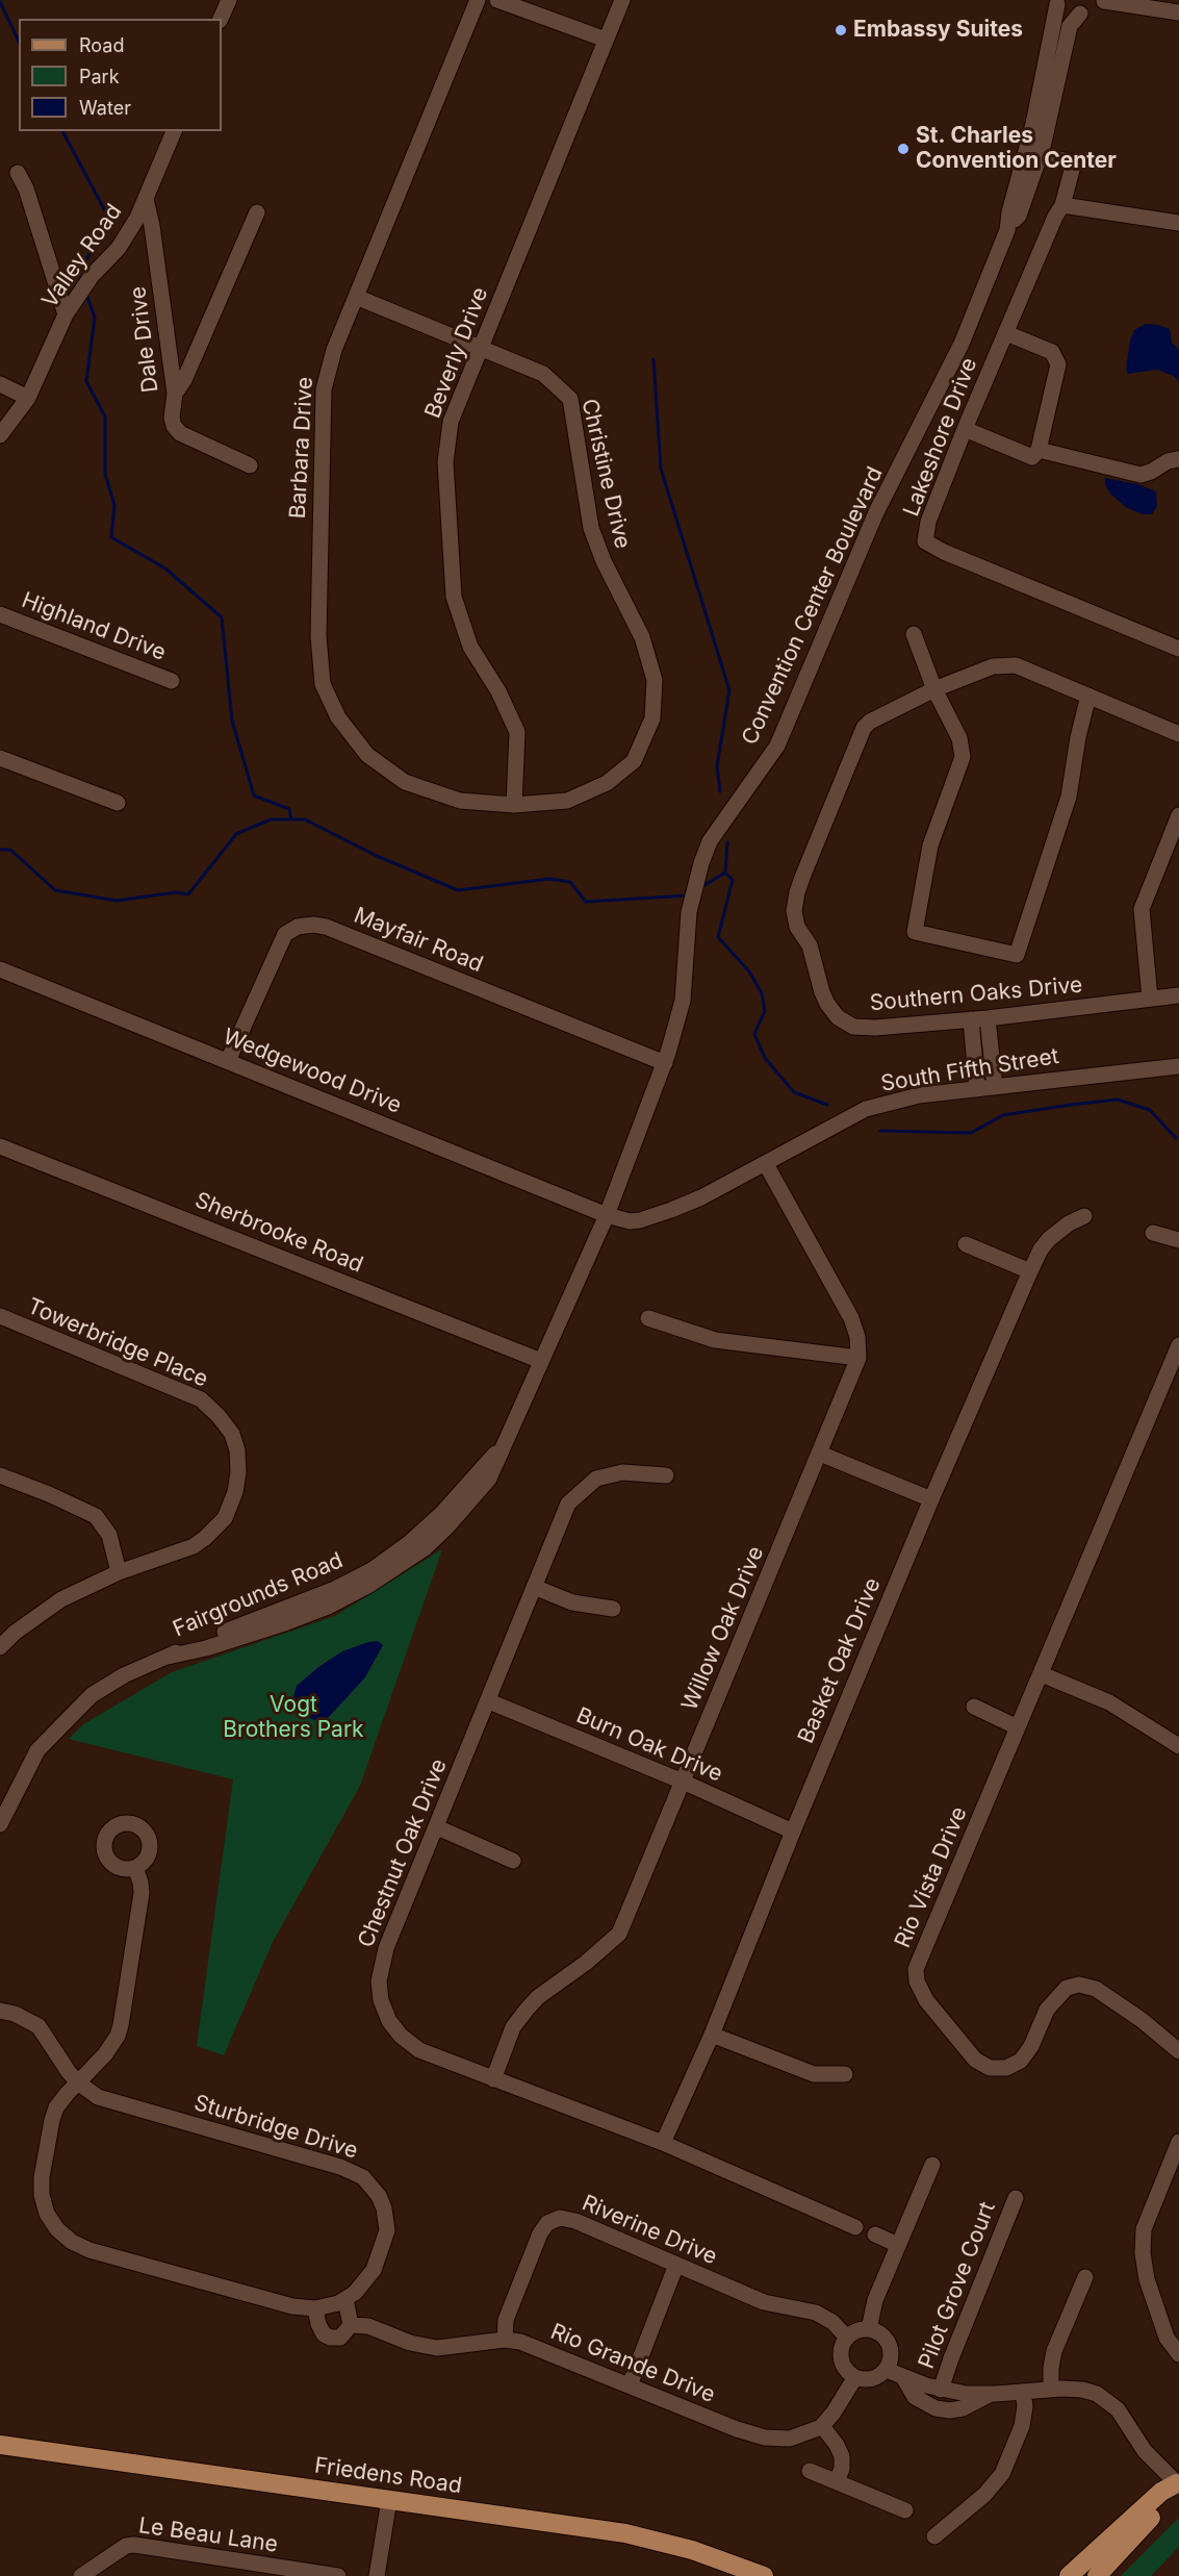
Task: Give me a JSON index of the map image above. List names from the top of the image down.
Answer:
{
  "streets": {
    "main road": ["Friedens Road"],
    "street": [
      "Valley Road",
      "Dale Drive",
      "Beverly Drive",
      "Lakeshore Drive",
      "Barbara Drive",
      "Christine Drive",
      "Convention Center Boulevard",
      "Highland Drive",
      "Mayfair Road",
      "Southern Oaks Drive",
      "South Fifth Street",
      "Wedgewood Drive",
      "Sherbrooke Road",
      "Towerbridge Place",
      "Fairgrounds Road",
      "Willow Oak Drive",
      "Basket Oak Drive",
      "Burn Oak Drive",
      "Chestnut Oak Drive",
      "Rio Vista Drive",
      "Sturbridge Drive",
      "Riverine Drive",
      "Pilot Grove Court",
      "Rio Grande Drive",
      "Le Beau Lane"
    ]
  },
  "crossings": [
    ["Valley Road", "Dale Drive"],
    ["Beverly Drive", "Barbara Drive"],
    ["Beverly Drive", "Christine Drive"],
    ["Lakeshore Drive", "Convention Center Boulevard"],
    ["Barbara Drive", "Christine Drive"],
    ["Convention Center Boulevard", "Mayfair Road"],
    ["Convention Center Boulevard", "South Fifth Street"],
    ["Convention Center Boulevard", "Wedgewood Drive"],
    ["Convention Center Boulevard", "Fairgrounds Road"],
    ["Mayfair Road", "Wedgewood Drive"],
    ["South Fifth Street", "Wedgewood Drive"],
    ["South Fifth Street", "Fairgrounds Road"],
    ["South Fifth Street", "Willow Oak Drive"],
    ["Wedgewood Drive", "Fairgrounds Road"],
    ["Sherbrooke Road", "Fairgrounds Road"],
    ["Willow Oak Drive", "Burn Oak Drive"],
    ["Willow Oak Drive", "Chestnut Oak Drive"],
    ["Basket Oak Drive", "Burn Oak Drive"],
    ["Basket Oak Drive", "Chestnut Oak Drive"],
    ["Burn Oak Drive", "Chestnut Oak Drive"],
    ["Riverine Drive", "Rio Grande Drive"]
  ],
  "parks": ["Vogt Brothers Park"],
  "places": ["Embassy Suites", "St. Charles Convention Center"],
  "legend": ["Road", "Park", "Water"]
}
